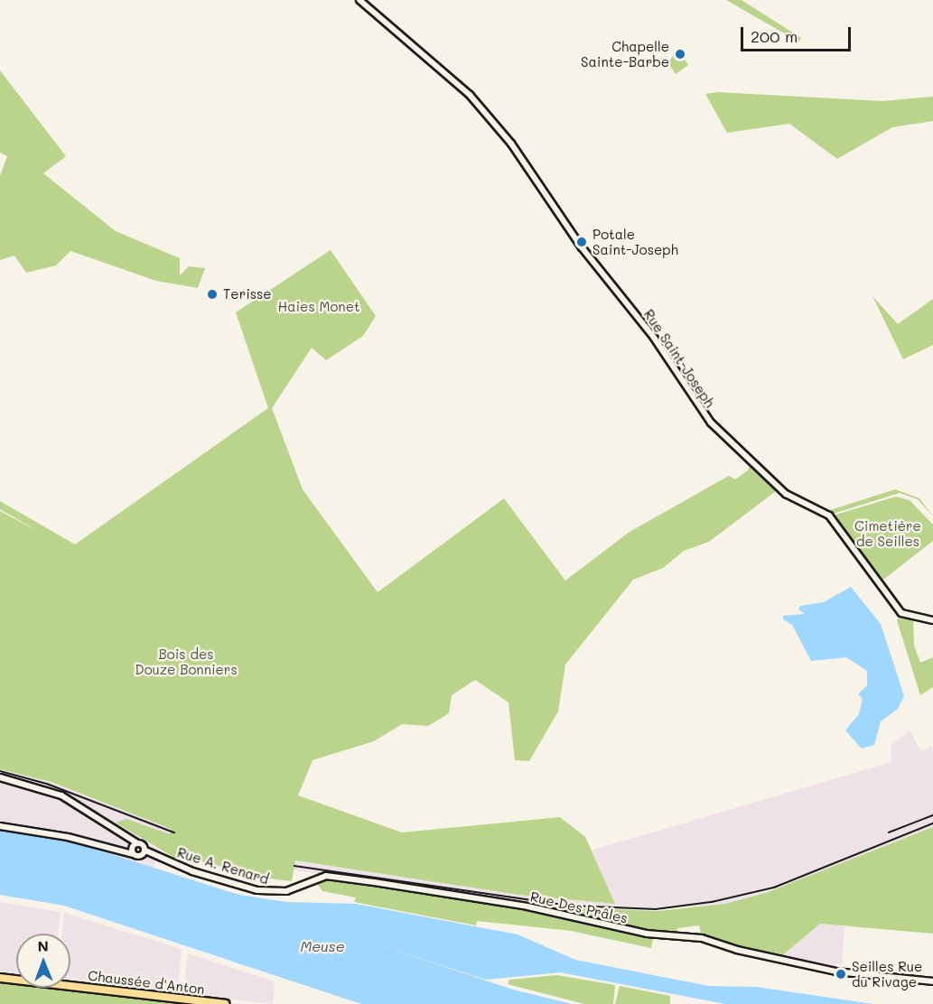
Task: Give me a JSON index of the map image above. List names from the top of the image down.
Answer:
{
  "streets": {
    "main road": ["Chaussée d'Anton"],
    "street": ["Rue Saint-Joseph", "Rue A. Renard", "Rue Des Prâles"]
  },
  "crossings": [
    ["Rue A. Renard", "Rue Des Prâles"]
  ],
  "water": ["Meuse"],
  "parks": ["Haies Monet", "Cimetière de Seilles", "Bois des Douze Bonniers"],
  "places": [
    "Chapelle Sainte-Barbe",
    "Potale Saint-Joseph",
    "Terisse",
    "Seilles Rue du Rivage"
  ],
  "scale_bar": "200 m",
  "north": "top"
}
